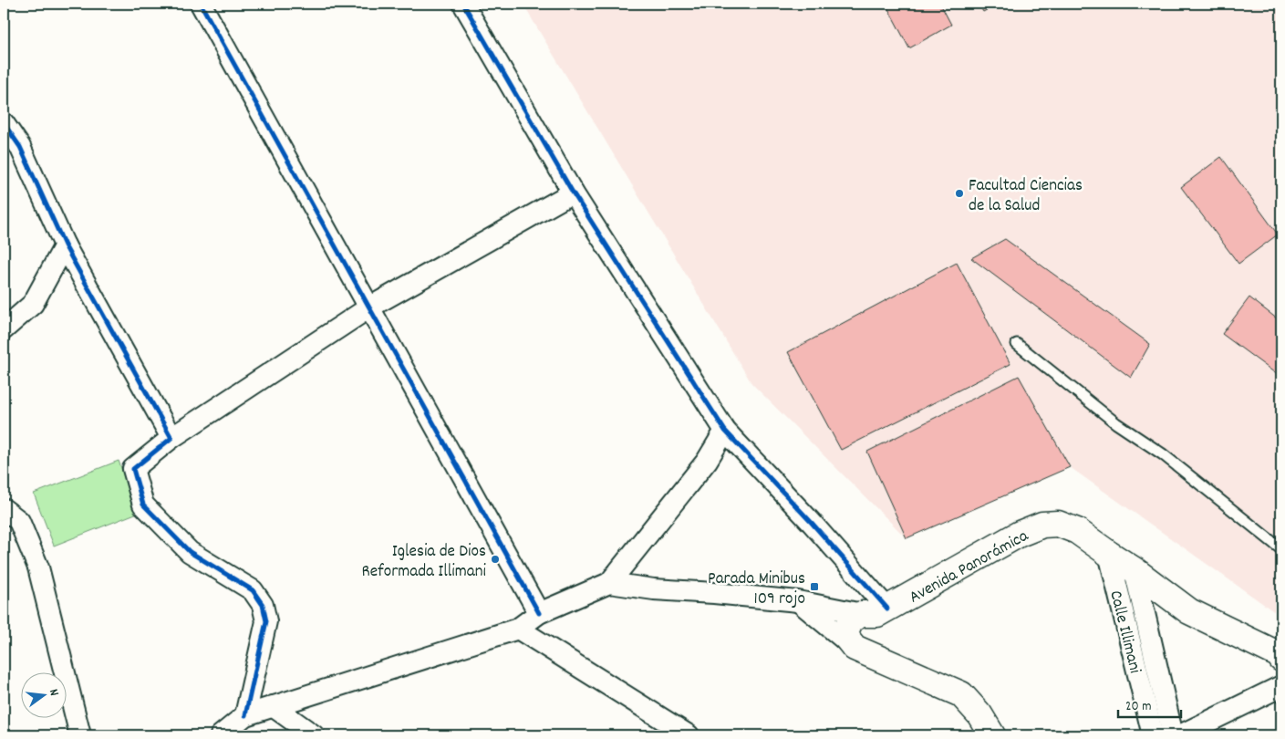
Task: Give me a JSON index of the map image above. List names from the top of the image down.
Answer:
{
  "streets": {
    "main road": ["Avenida Panorámica"],
    "street": ["Calle Illimani"]
  },
  "crossings": [
    ["Avenida Panorámica", "Calle Illimani"]
  ],
  "places": {
    "other": ["Facultad Ciencias de la Salud", "Iglesia de Dios Reformada Illimani"],
    "transit": ["Parada Minibus 109 rojo"]
  },
  "scale_bar": "20 m",
  "north": "right"
}
